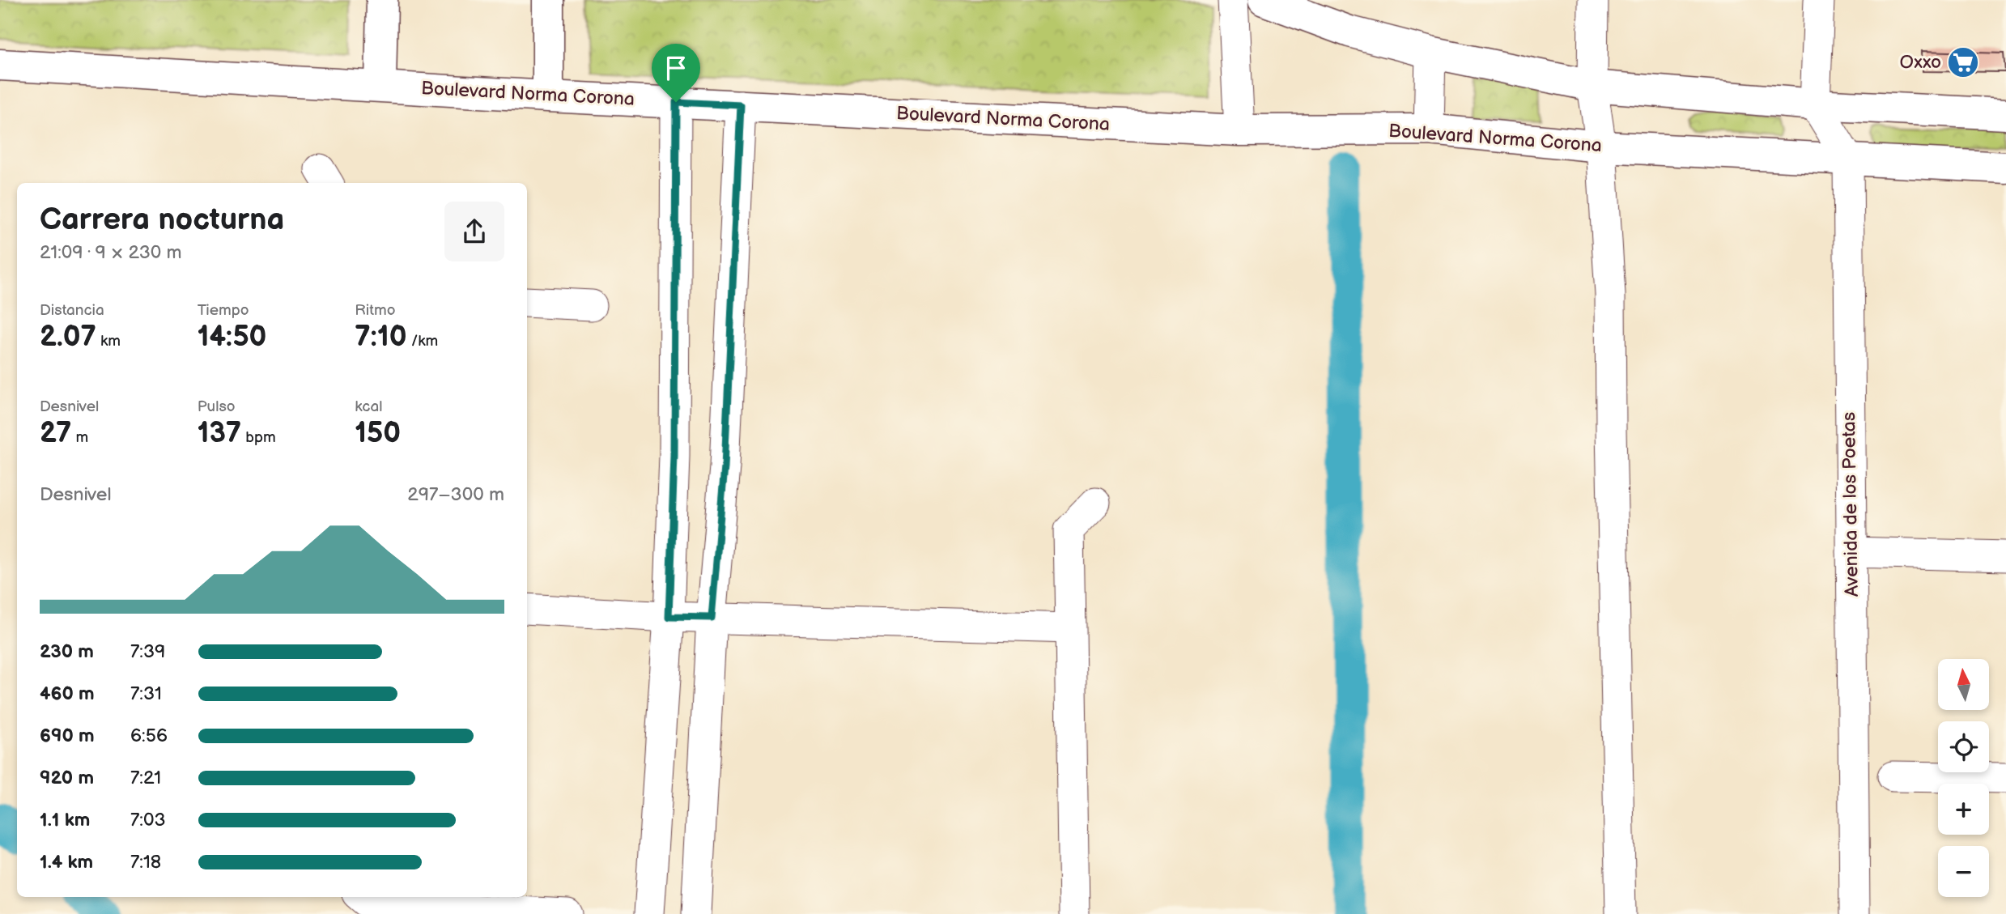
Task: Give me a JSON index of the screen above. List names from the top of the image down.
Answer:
{
  "streets": {
    "street": ["Boulevard Norma Corona", "Avenida de los Poetas"]
  },
  "crossings": [
    ["Boulevard Norma Corona", "Avenida de los Poetas"]
  ],
  "places": {
    "supermarket": ["Oxxo"]
  },
  "north": "top",
  "page": {
    "heading": ["Carrera nocturna", "21:09 · 9 × 230 m"],
    "stats": [
      ["Distancia", "2.07 km"],
      ["Tiempo", "14:50"],
      ["Ritmo", "7:10 /km"],
      ["Desnivel", "27 m"],
      ["Pulso", "137 bpm"],
      ["kcal", "150"]
    ],
    "chart": ["Desnivel", "297–300 m"],
    "list": [
      {
        "name": "230 m",
        "note": "7:39"
      },
      {
        "name": "460 m",
        "note": "7:31"
      },
      {
        "name": "690 m",
        "note": "6:56"
      },
      {
        "name": "920 m",
        "note": "7:21"
      },
      {
        "name": "1.1 km",
        "note": "7:03"
      },
      {
        "name": "1.4 km",
        "note": "7:18"
      }
    ],
    "map_buttons": ["+", "−"]
  }
}
